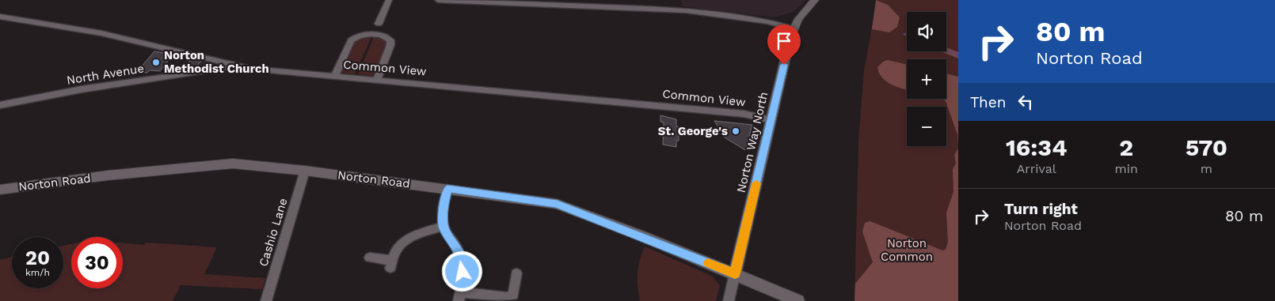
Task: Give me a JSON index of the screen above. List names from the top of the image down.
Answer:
{
  "streets": {
    "street": [
      "Common View",
      "North Avenue",
      "Norton Way North",
      "Norton Road",
      "Cashio Lane"
    ]
  },
  "crossings": [
    ["Common View", "North Avenue"],
    ["Common View", "Norton Way North"],
    ["Norton Way North", "Norton Road"],
    ["Norton Road", "Cashio Lane"]
  ],
  "parks": ["Norton Common"],
  "places": ["Norton Methodist Church", "St. George's"],
  "page": {
    "turn": ["80 m", "Norton Road"],
    "map_buttons": ["+", "−"],
    "then": "Then",
    "eta": [
      "16:34",
      "Arrival",
      "2",
      "min",
      "570",
      "m"
    ],
    "list": [
      {
        "name": "Turn right",
        "note": "Norton Road",
        "value": "80 m"
      }
    ],
    "speed": "20 km/h",
    "limit": "30"
  }
}
